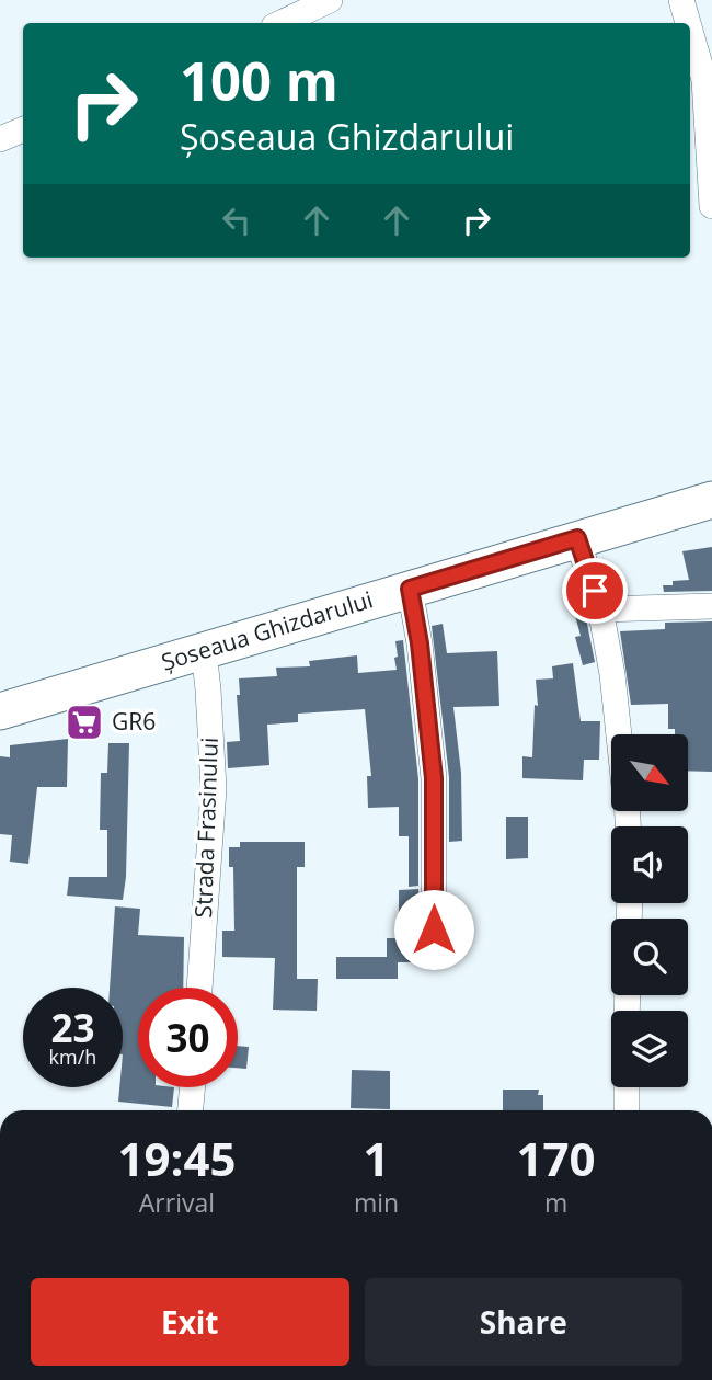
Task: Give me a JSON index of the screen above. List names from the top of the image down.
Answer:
{
  "streets": {
    "main road": ["Șoseaua Ghizdarului"],
    "street": ["Strada Frasinului"]
  },
  "crossings": [
    ["Șoseaua Ghizdarului", "Strada Frasinului"]
  ],
  "places": {
    "supermarket": ["GR6"]
  },
  "north": "bottom right",
  "page": {
    "turn": ["100 m", "Șoseaua Ghizdarului"],
    "speed": "23 km/h",
    "limit": "30",
    "eta": [
      "19:45",
      "Arrival",
      "1",
      "min",
      "170",
      "m"
    ],
    "buttons": ["Exit", "Share"]
  }
}
